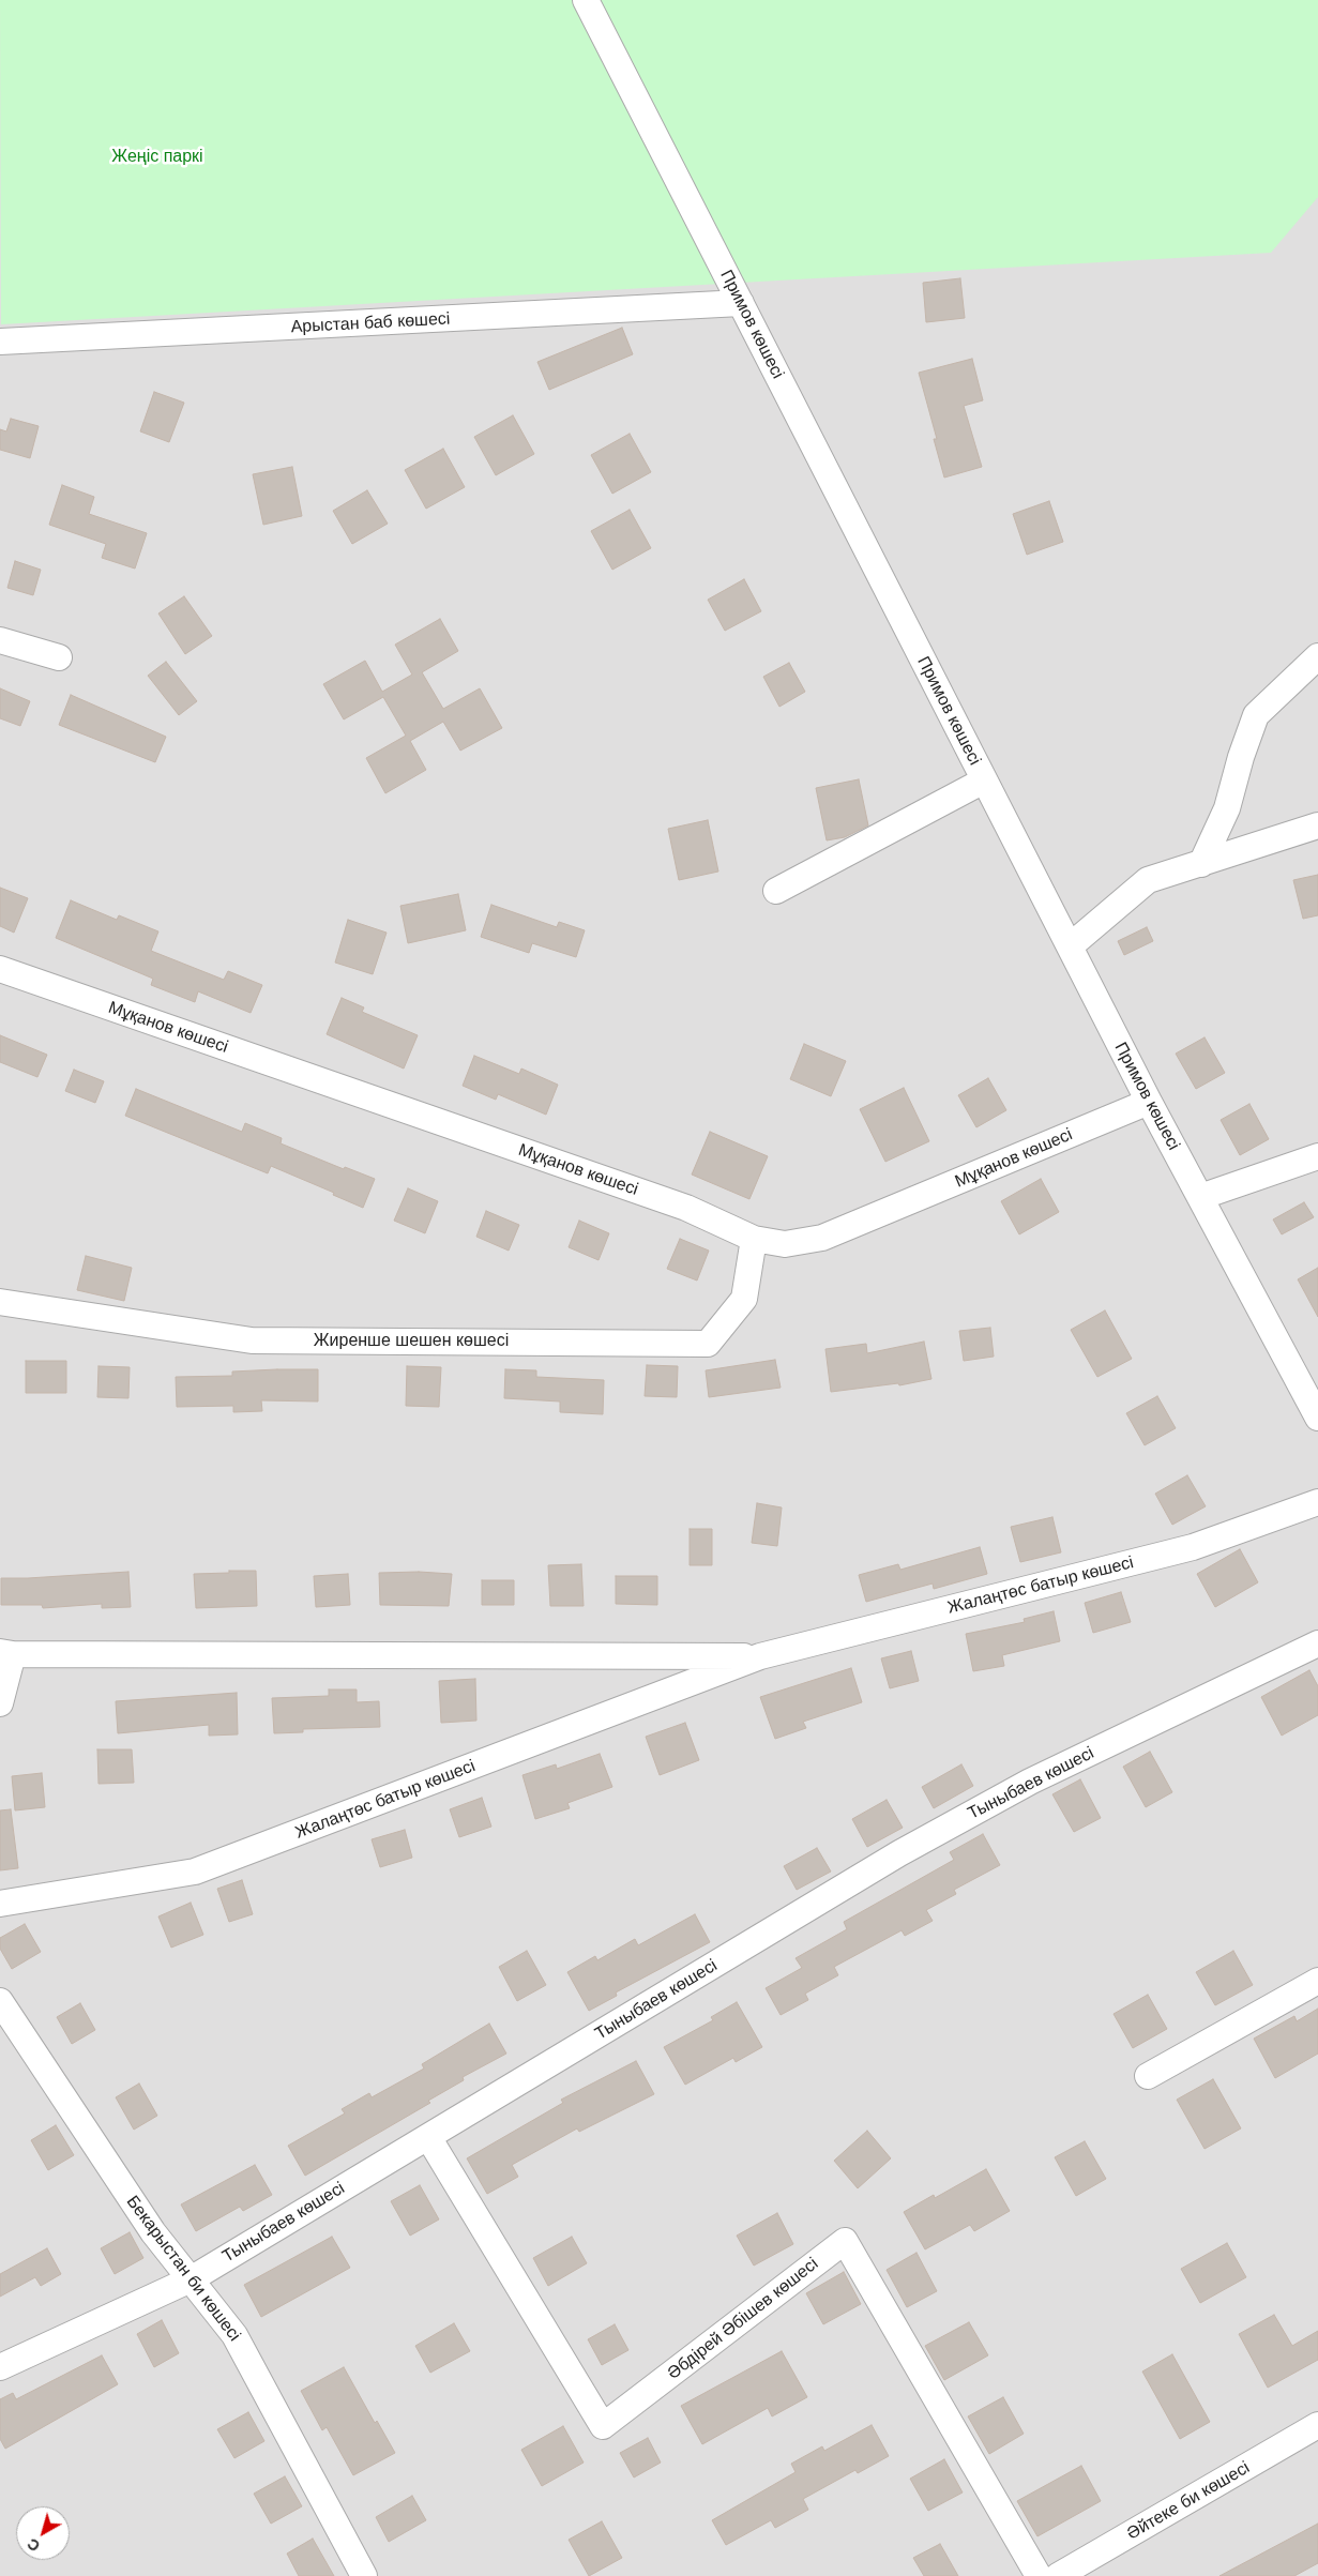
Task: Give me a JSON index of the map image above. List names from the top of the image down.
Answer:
{
  "streets": {
    "street": [
      "Арыстан баб көшесі",
      "Примов көшесі",
      "Мұқанов көшесі",
      "Жиренше шешен көшесі",
      "Жалаңтөс батыр көшесі",
      "Тыныбаев көшесі",
      "Бекарыстан би көшесі",
      "Әбдірей Әбішев көшесі",
      "Әйтеке би көшесі"
    ]
  },
  "crossings": [
    ["Арыстан баб көшесі", "Примов көшесі"],
    ["Примов көшесі", "Мұқанов көшесі"],
    ["Мұқанов көшесі", "Жиренше шешен көшесі"],
    ["Тыныбаев көшесі", "Бекарыстан би көшесі"],
    ["Тыныбаев көшесі", "Әбдірей Әбішев көшесі"]
  ],
  "parks": ["Жеңіс паркі"],
  "north": "bottom left"
}
